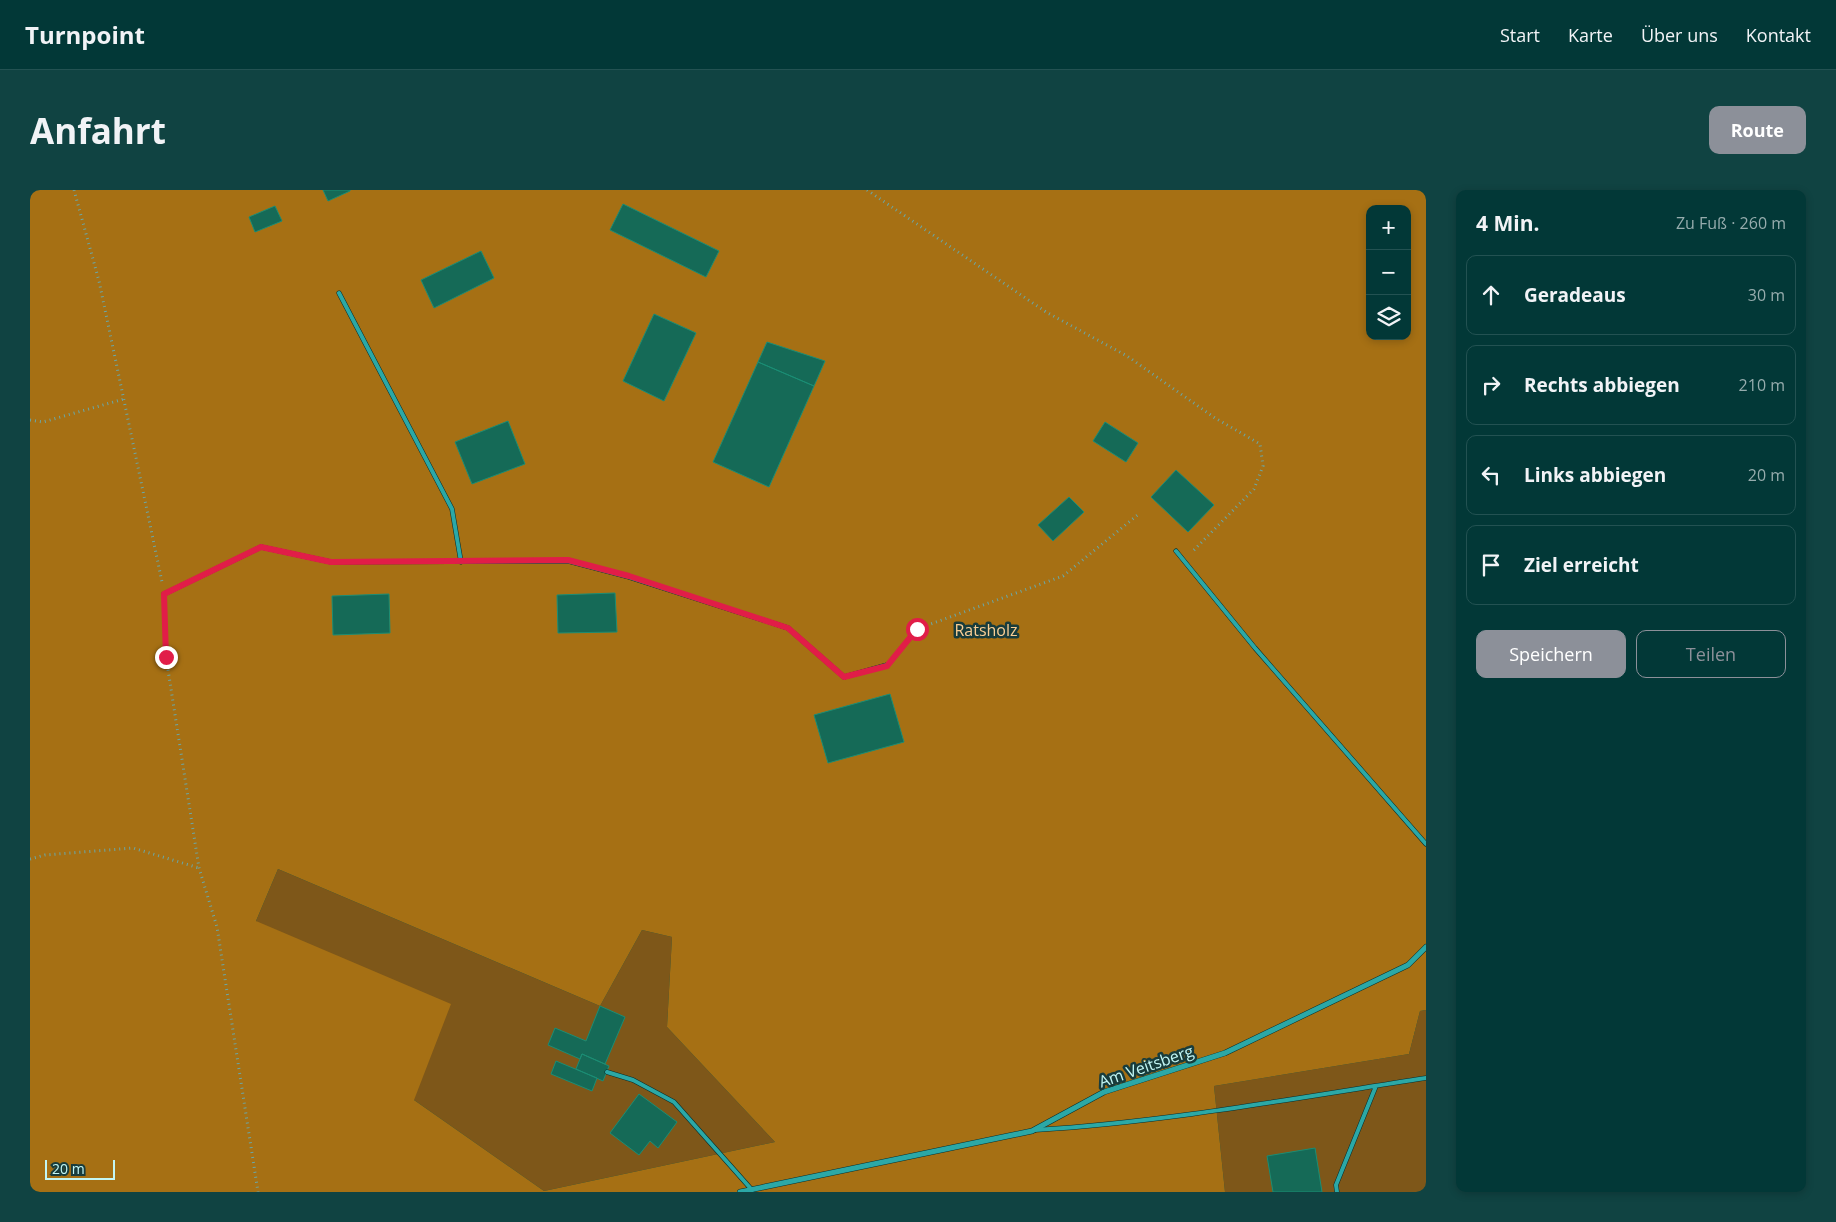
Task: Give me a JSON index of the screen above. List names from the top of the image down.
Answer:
{
  "streets": {
    "street": ["Am Veitsberg"]
  },
  "parks": ["Ratsholz"],
  "scale_bar": "20 m",
  "page": {
    "header": "Turnpoint",
    "nav": [
      "Start",
      "Karte",
      "Über uns",
      "Kontakt"
    ],
    "buttons": [
      "Route",
      ["Speichern", "Teilen"]
    ],
    "title": "Anfahrt",
    "heading": ["4 Min.", "Zu Fuß · 260 m"],
    "map_buttons": ["+", "−"],
    "list": [
      ["Geradeaus", "30 m"],
      ["Rechts abbiegen", "210 m"],
      ["Links abbiegen", "20 m"],
      "Ziel erreicht"
    ],
    "scale": "20 m"
  }
}
